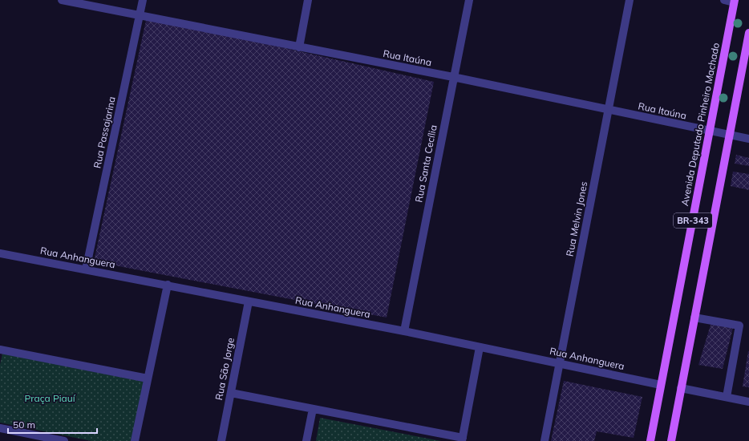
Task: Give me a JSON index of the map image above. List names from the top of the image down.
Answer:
{
  "streets": {
    "main road": ["Avenida Deputado Pinheiro Machado", "BR-343"],
    "street": [
      "Rua Itaúna",
      "Rua Passajarina",
      "Rua Santa Cecília",
      "Rua Melvin Jones",
      "Rua Anhanguera",
      "Rua São Jorge"
    ]
  },
  "crossings": [
    ["Rua Itaúna", "Avenida Deputado Pinheiro Machado"],
    ["Rua Itaúna", "Rua Passajarina"],
    ["Rua Itaúna", "Rua Santa Cecília"],
    ["Rua Itaúna", "Rua Melvin Jones"],
    ["Rua Itaúna", "BR-343"],
    ["Avenida Deputado Pinheiro Machado", "Rua Anhanguera"],
    ["Rua Passajarina", "Rua Anhanguera"],
    ["Rua Santa Cecília", "Rua Anhanguera"],
    ["Rua Melvin Jones", "Rua Anhanguera"],
    ["Rua Anhanguera", "Rua São Jorge"]
  ],
  "parks": ["Praça Piauí"],
  "scale_bar": "50 m"
}
